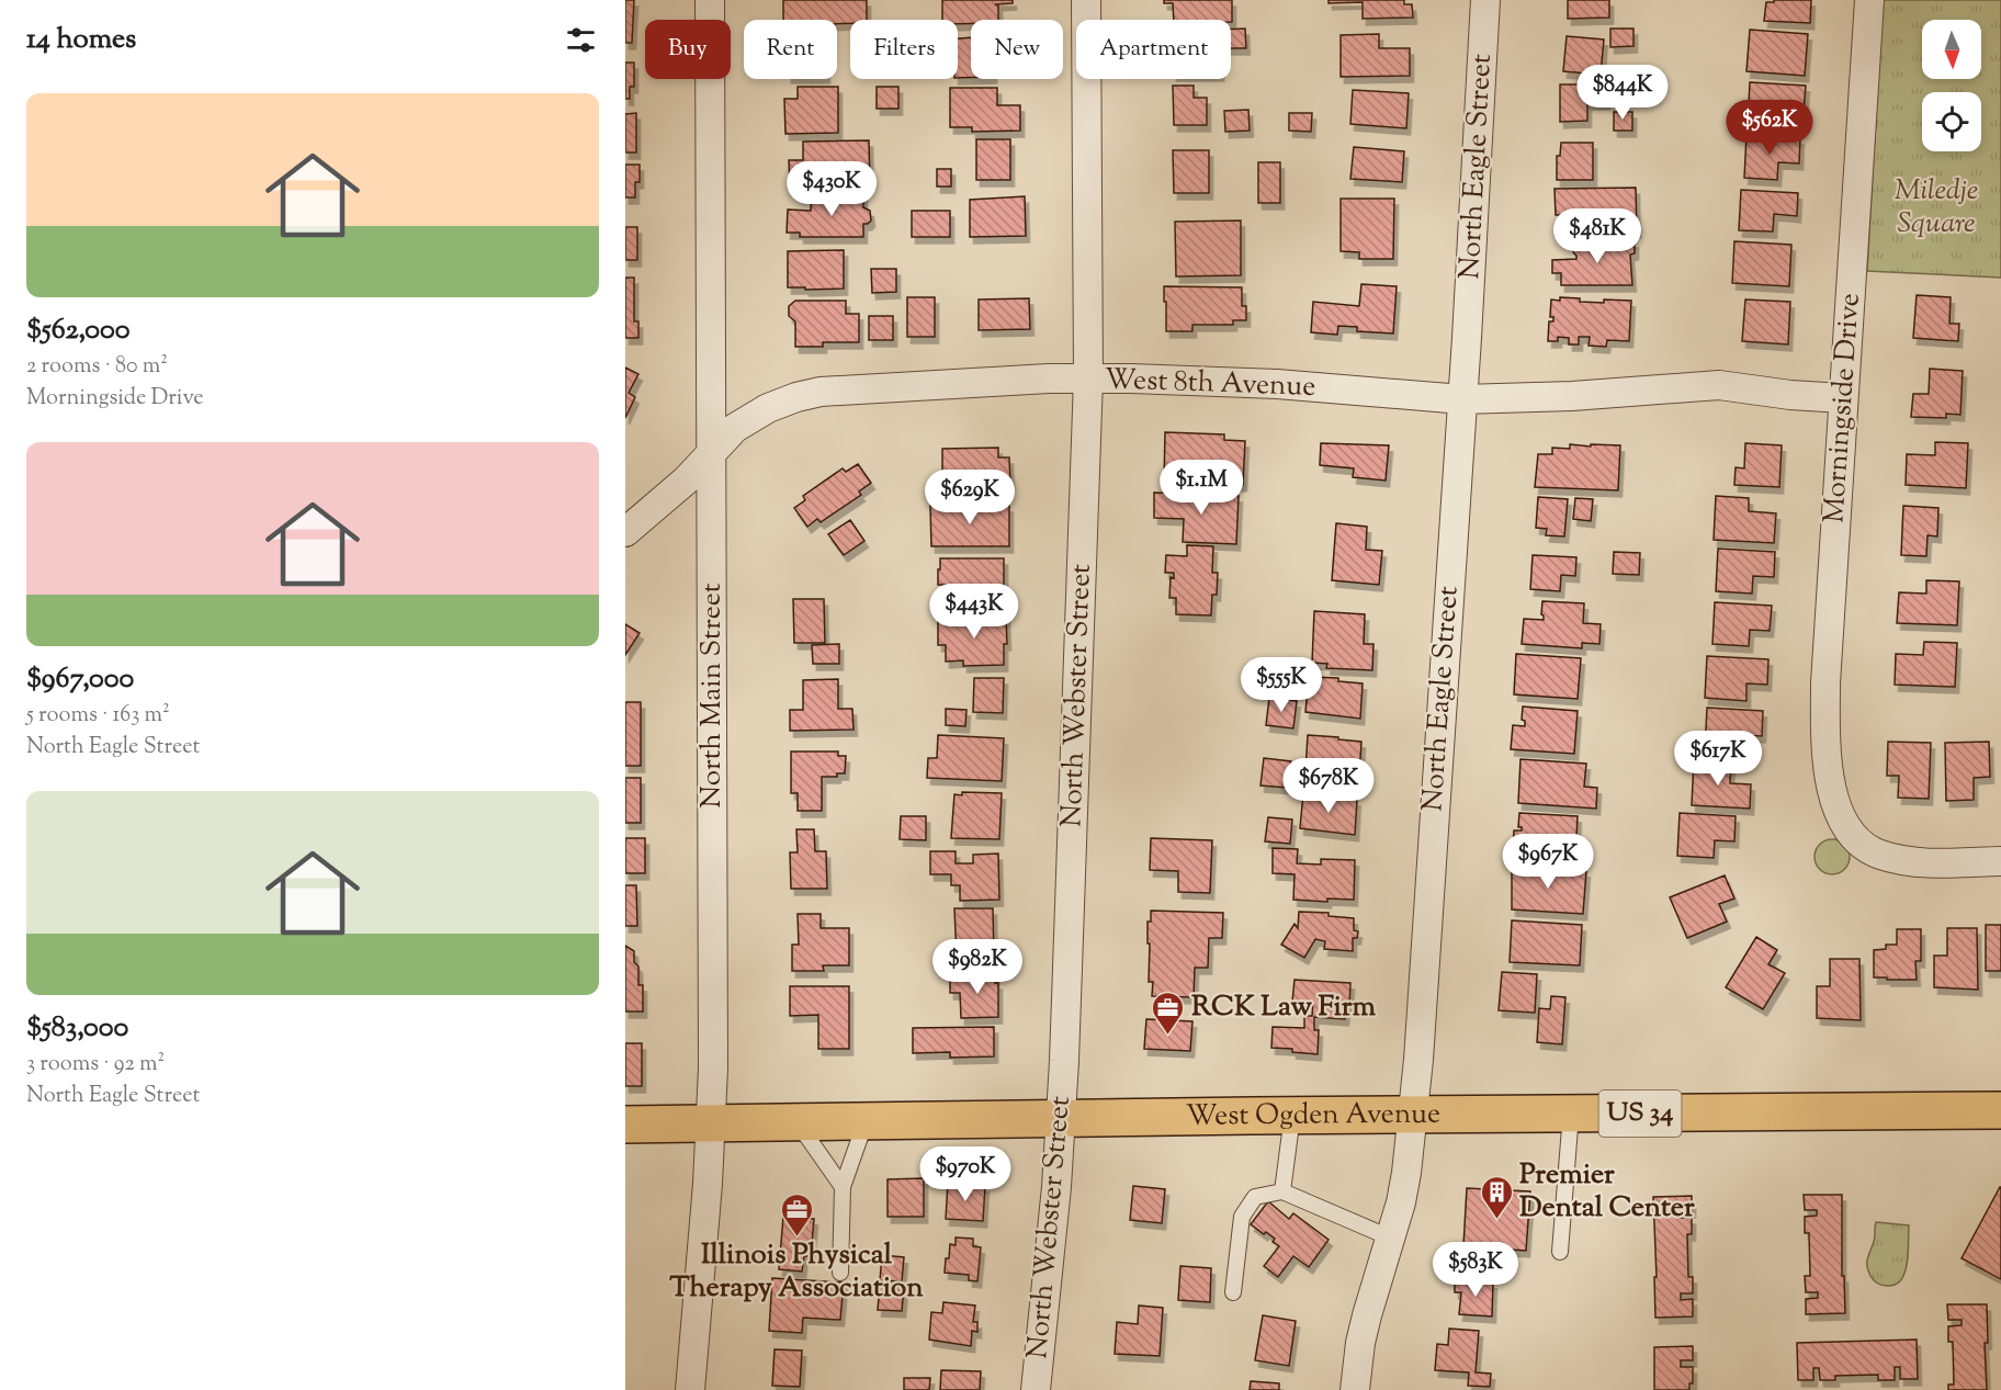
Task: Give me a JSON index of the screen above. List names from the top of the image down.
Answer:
{
  "streets": {
    "main road": ["US 34", "West Ogden Avenue"],
    "street": [
      "North Eagle Street",
      "West 8th Avenue",
      "Morningside Drive",
      "North Main Street",
      "North Webster Street"
    ]
  },
  "crossings": [
    ["North Eagle Street", "West 8th Avenue"],
    ["North Eagle Street", "West Ogden Avenue"],
    ["West 8th Avenue", "Morningside Drive"],
    ["West 8th Avenue", "North Main Street"],
    ["West 8th Avenue", "North Webster Street"],
    ["North Main Street", "West Ogden Avenue"],
    ["North Webster Street", "West Ogden Avenue"]
  ],
  "parks": ["Miledje Square"],
  "places": {
    "office": ["RCK Law Firm", "Illinois Physical Therapy Association"],
    "building": ["Premier Dental Center"]
  },
  "north": "bottom",
  "page": {
    "heading": "14 homes",
    "chip": [
      "Buy",
      "Rent",
      "Filters",
      "New",
      "Apartment"
    ],
    "price": [
      "$844K",
      "$562K",
      "$430K",
      "$481K",
      "$1.1M",
      "$629K",
      "$443K",
      "$555K",
      "$617K",
      "$678K",
      "$967K",
      "$982K",
      "$970K",
      "$583K"
    ],
    "list": [
      {
        "name": "$562,000",
        "note": "2 rooms · 80 m² · Morningside Drive"
      },
      {
        "name": "$967,000",
        "note": "5 rooms · 163 m² · North Eagle Street"
      },
      {
        "name": "$583,000",
        "note": "3 rooms · 92 m² · North Eagle Street"
      }
    ]
  }
}
